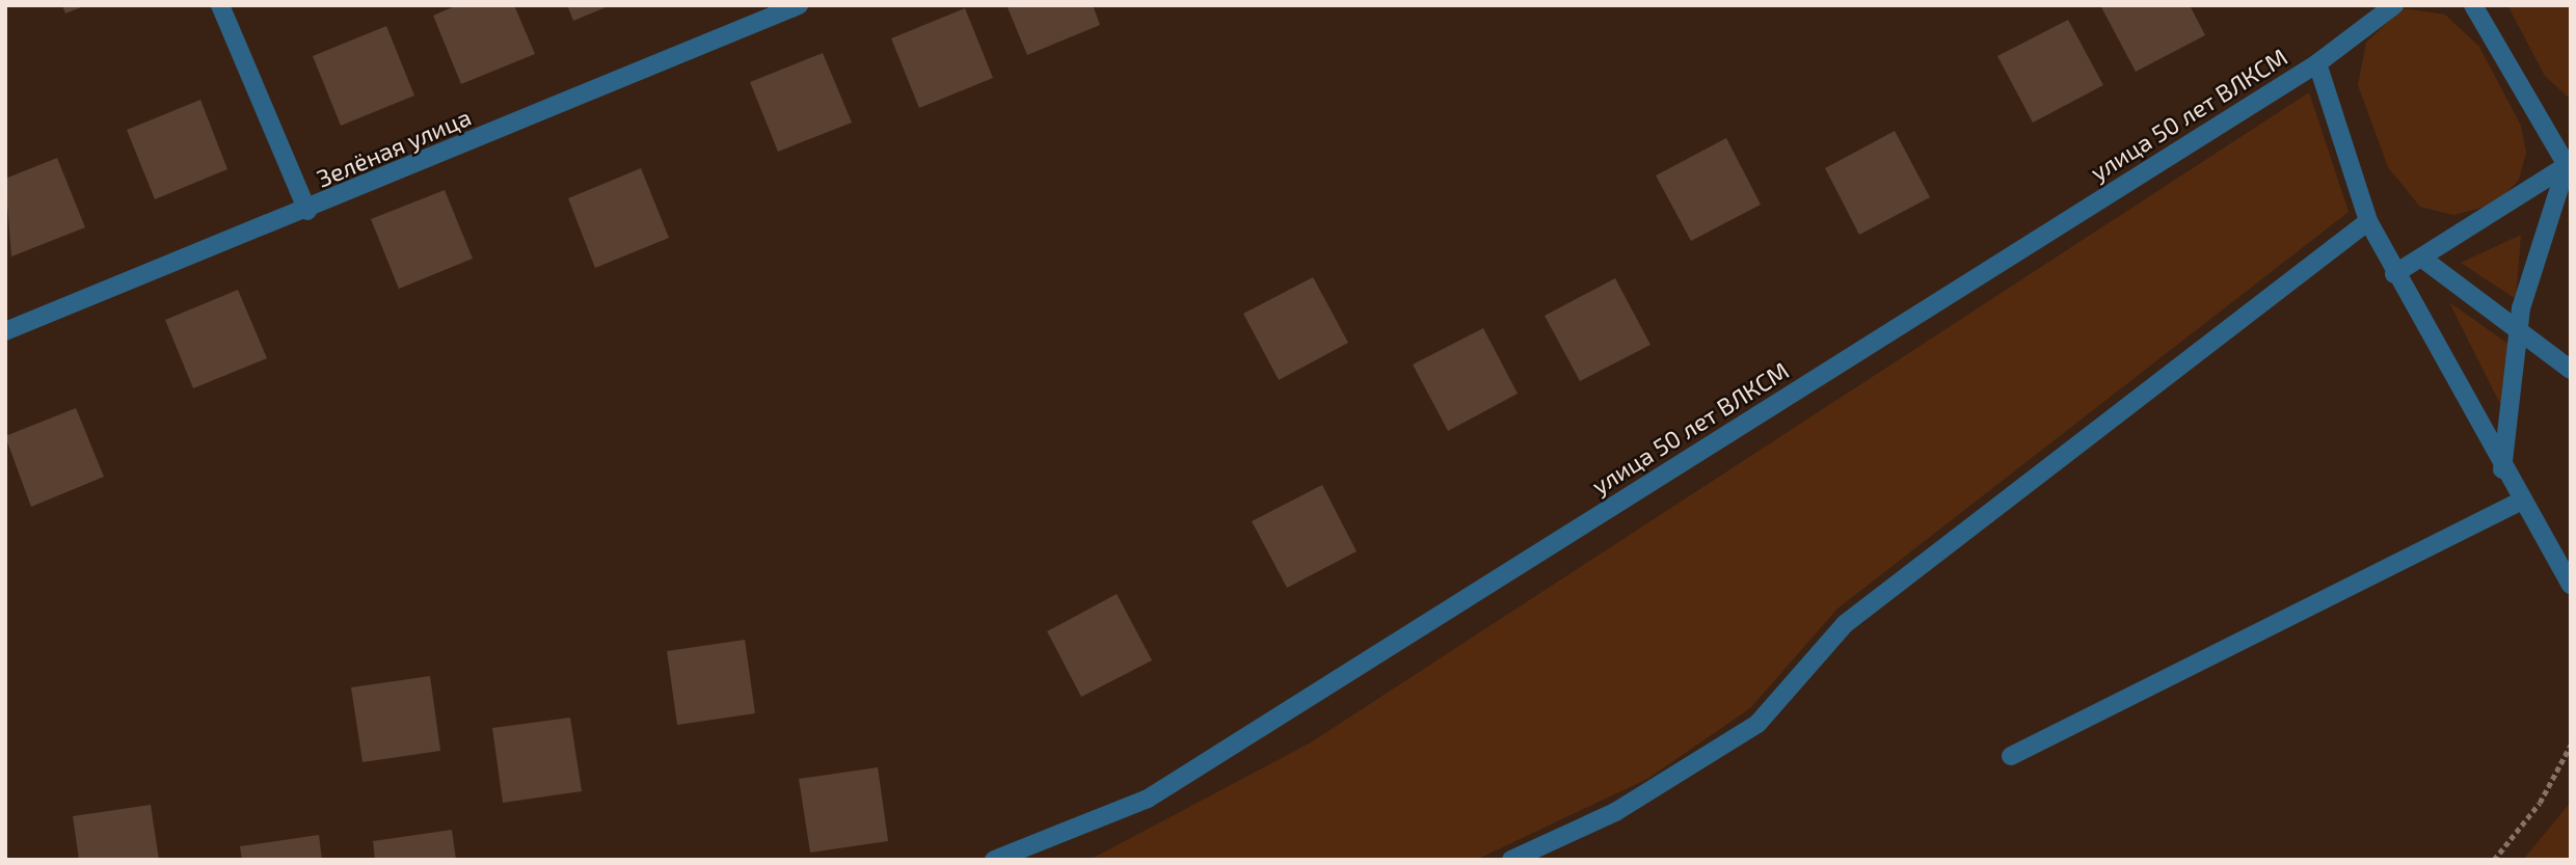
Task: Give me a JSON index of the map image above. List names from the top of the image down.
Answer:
{
  "streets": {
    "street": ["улица 50 лет ВЛКСМ", "Зелёная улица"]
  }
}
